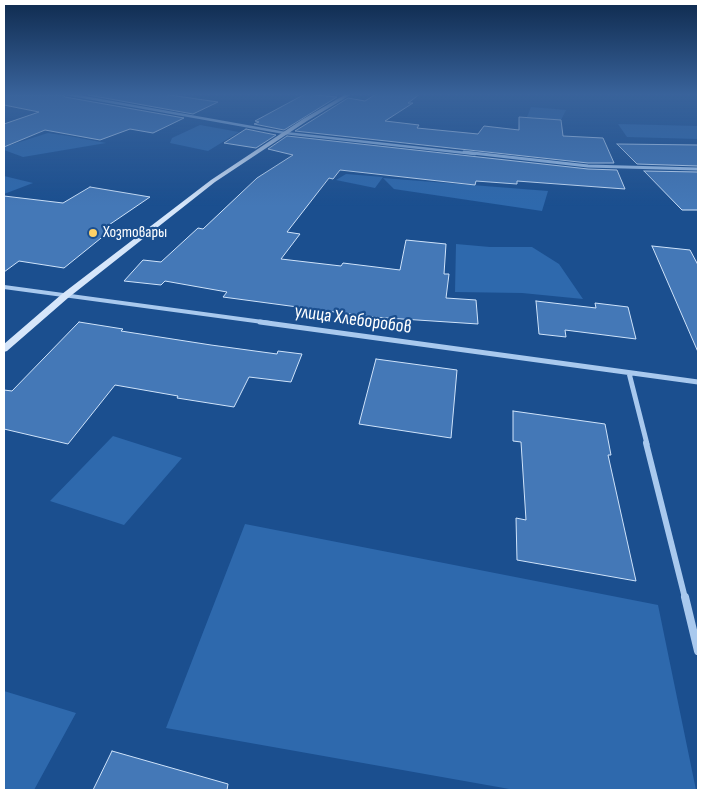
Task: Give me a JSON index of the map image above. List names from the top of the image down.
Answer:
{
  "streets": {
    "street": ["улица Хлеборобов"]
  },
  "places": ["Хозтовары"]
}
